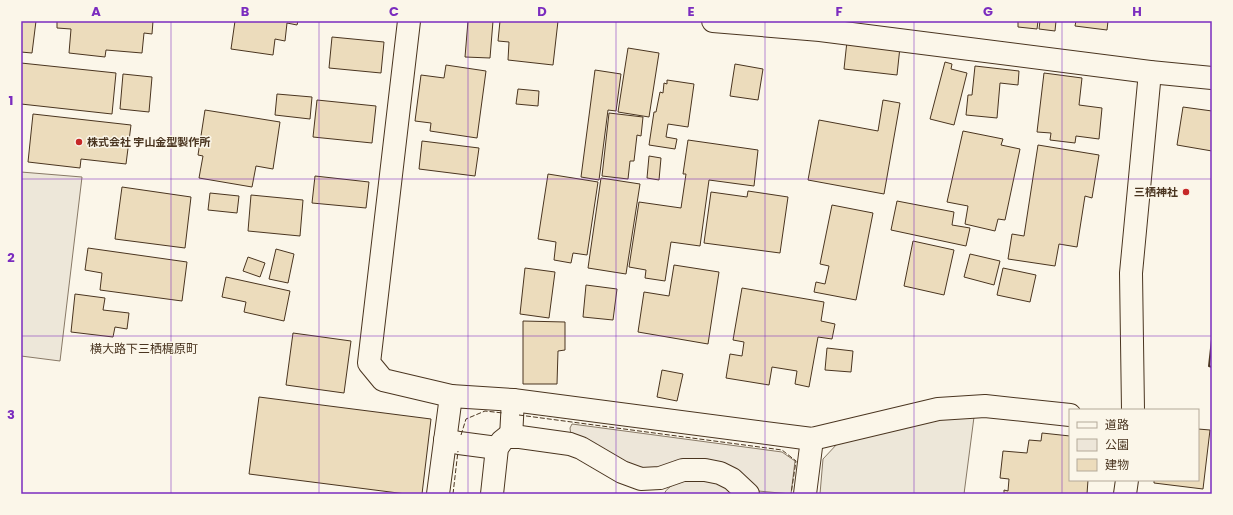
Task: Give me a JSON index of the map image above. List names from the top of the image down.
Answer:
{
  "districts": ["横大路下三栖梶原町"],
  "places": ["株式会社 宇山金型製作所", "三栖神社"],
  "legend": ["道路", "公園", "建物"],
  "grid": {
    "columns": [
      "A",
      "B",
      "C",
      "D",
      "E",
      "F",
      "G",
      "H"
    ],
    "rows": ["1", "2", "3"]
  }
}
